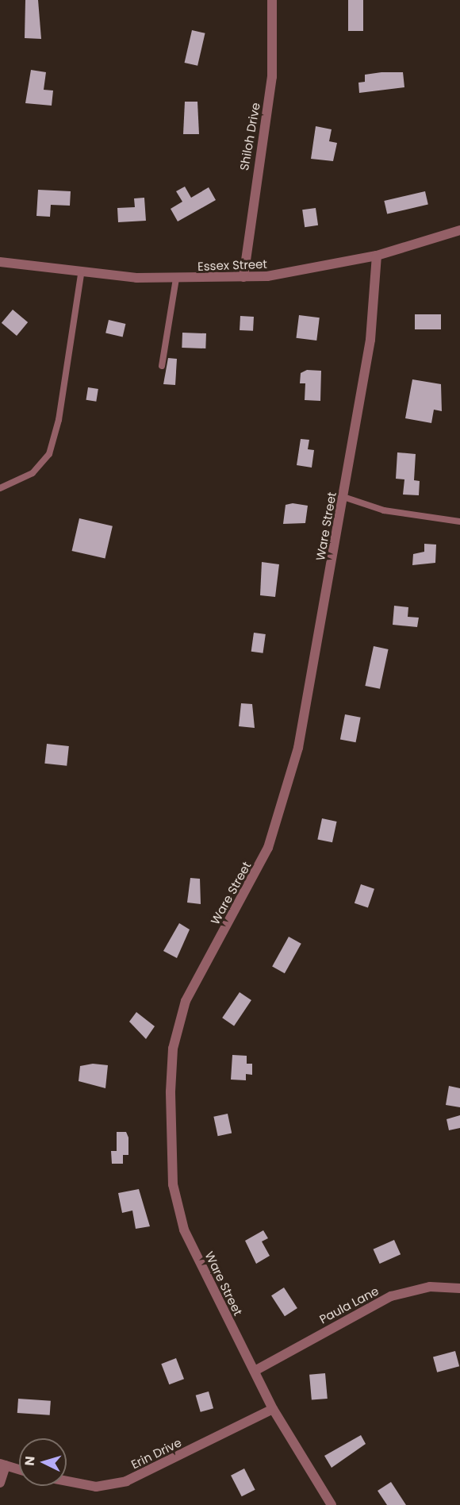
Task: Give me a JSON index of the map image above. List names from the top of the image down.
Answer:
{
  "streets": {
    "street": [
      "Shiloh Drive",
      "Essex Street",
      "Ware Street",
      "Paula Lane",
      "Erin Drive"
    ]
  },
  "crossings": [
    ["Shiloh Drive", "Essex Street"],
    ["Essex Street", "Ware Street"],
    ["Ware Street", "Paula Lane"],
    ["Ware Street", "Erin Drive"]
  ],
  "north": "left"
}
